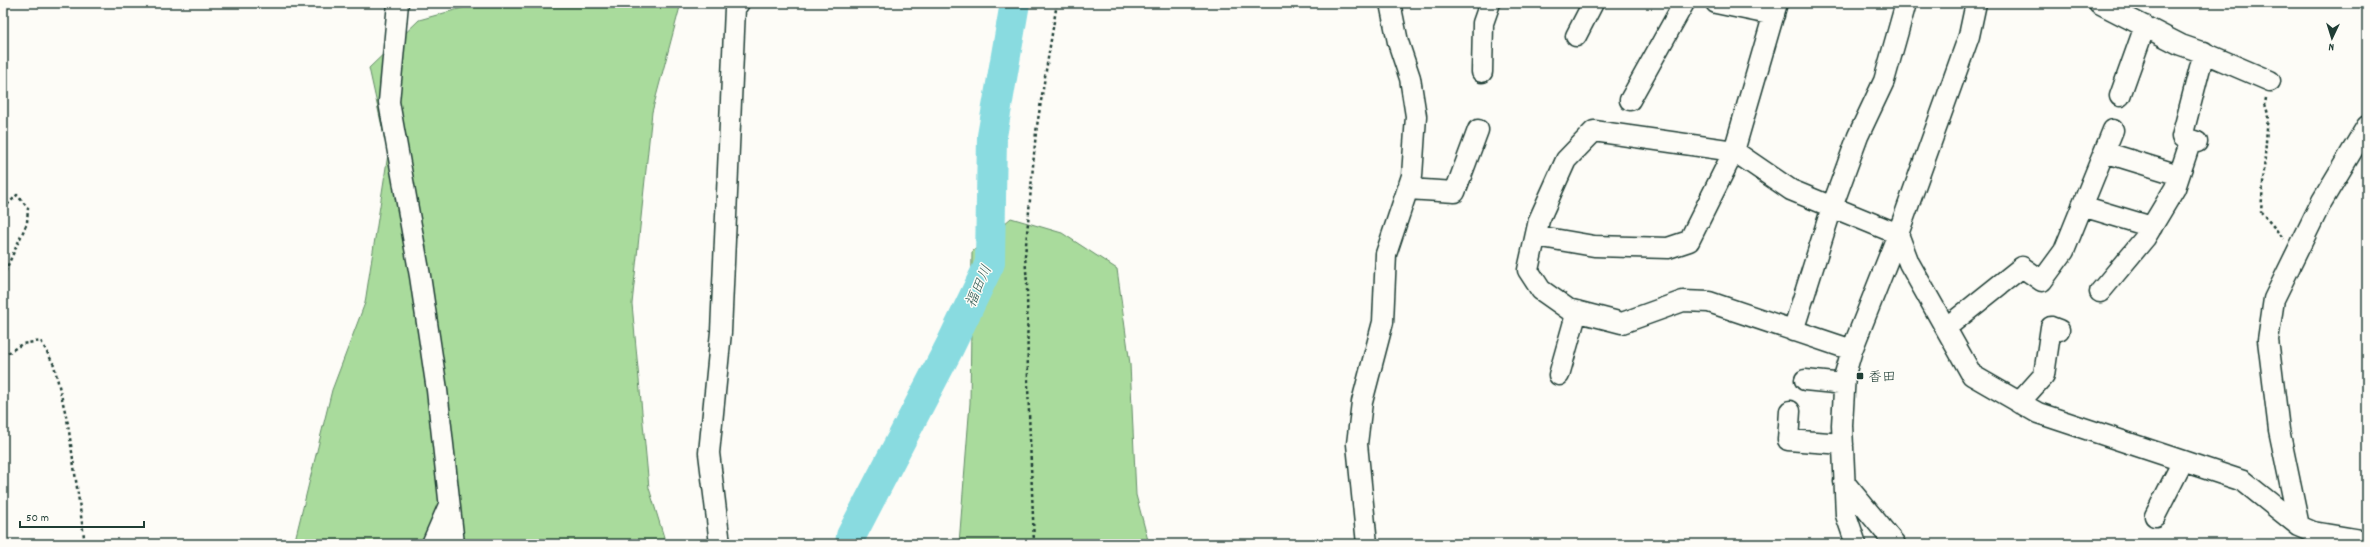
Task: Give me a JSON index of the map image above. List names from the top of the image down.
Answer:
{
  "water": ["福田川"],
  "places": {
    "transit": ["香田"]
  },
  "scale_bar": "50 m",
  "north": "bottom"
}
